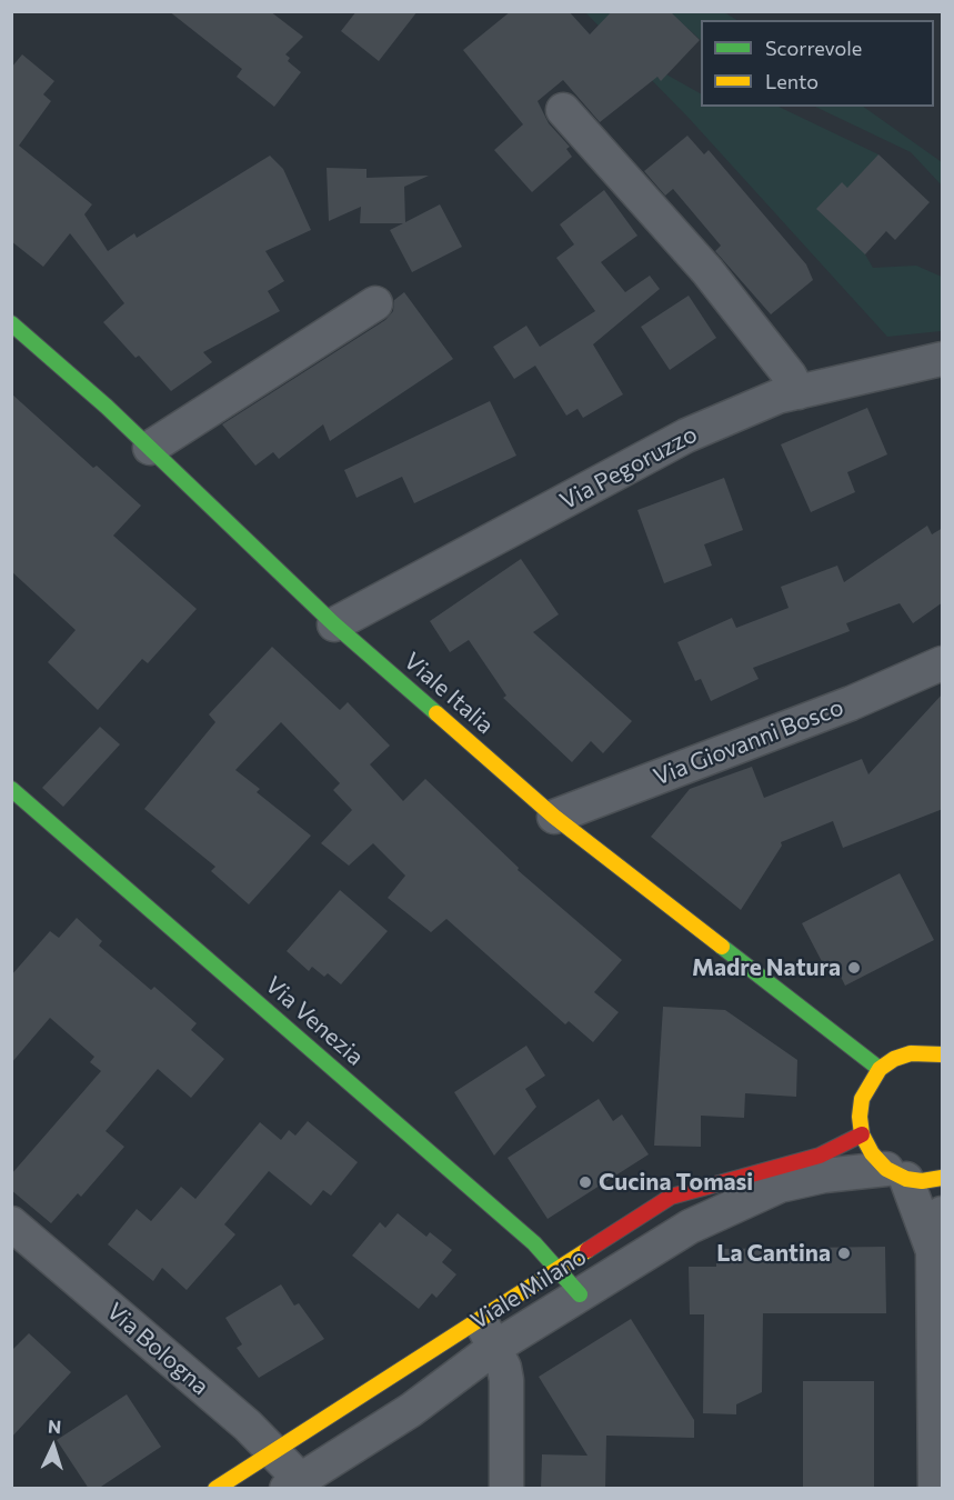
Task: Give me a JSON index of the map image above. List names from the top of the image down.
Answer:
{
  "streets": {
    "main road": ["Viale Italia", "Via Venezia", "Viale Milano"],
    "street": ["Via Pegoruzzo", "Via Giovanni Bosco", "Via Bologna"]
  },
  "crossings": [
    ["Via Pegoruzzo", "Viale Italia"],
    ["Viale Italia", "Via Giovanni Bosco"],
    ["Via Venezia", "Viale Milano"],
    ["Viale Milano", "Via Bologna"]
  ],
  "places": ["Madre Natura", "Cucina Tomasi", "La Cantina"],
  "legend": ["Scorrevole", "Lento"],
  "north": "top"
}
